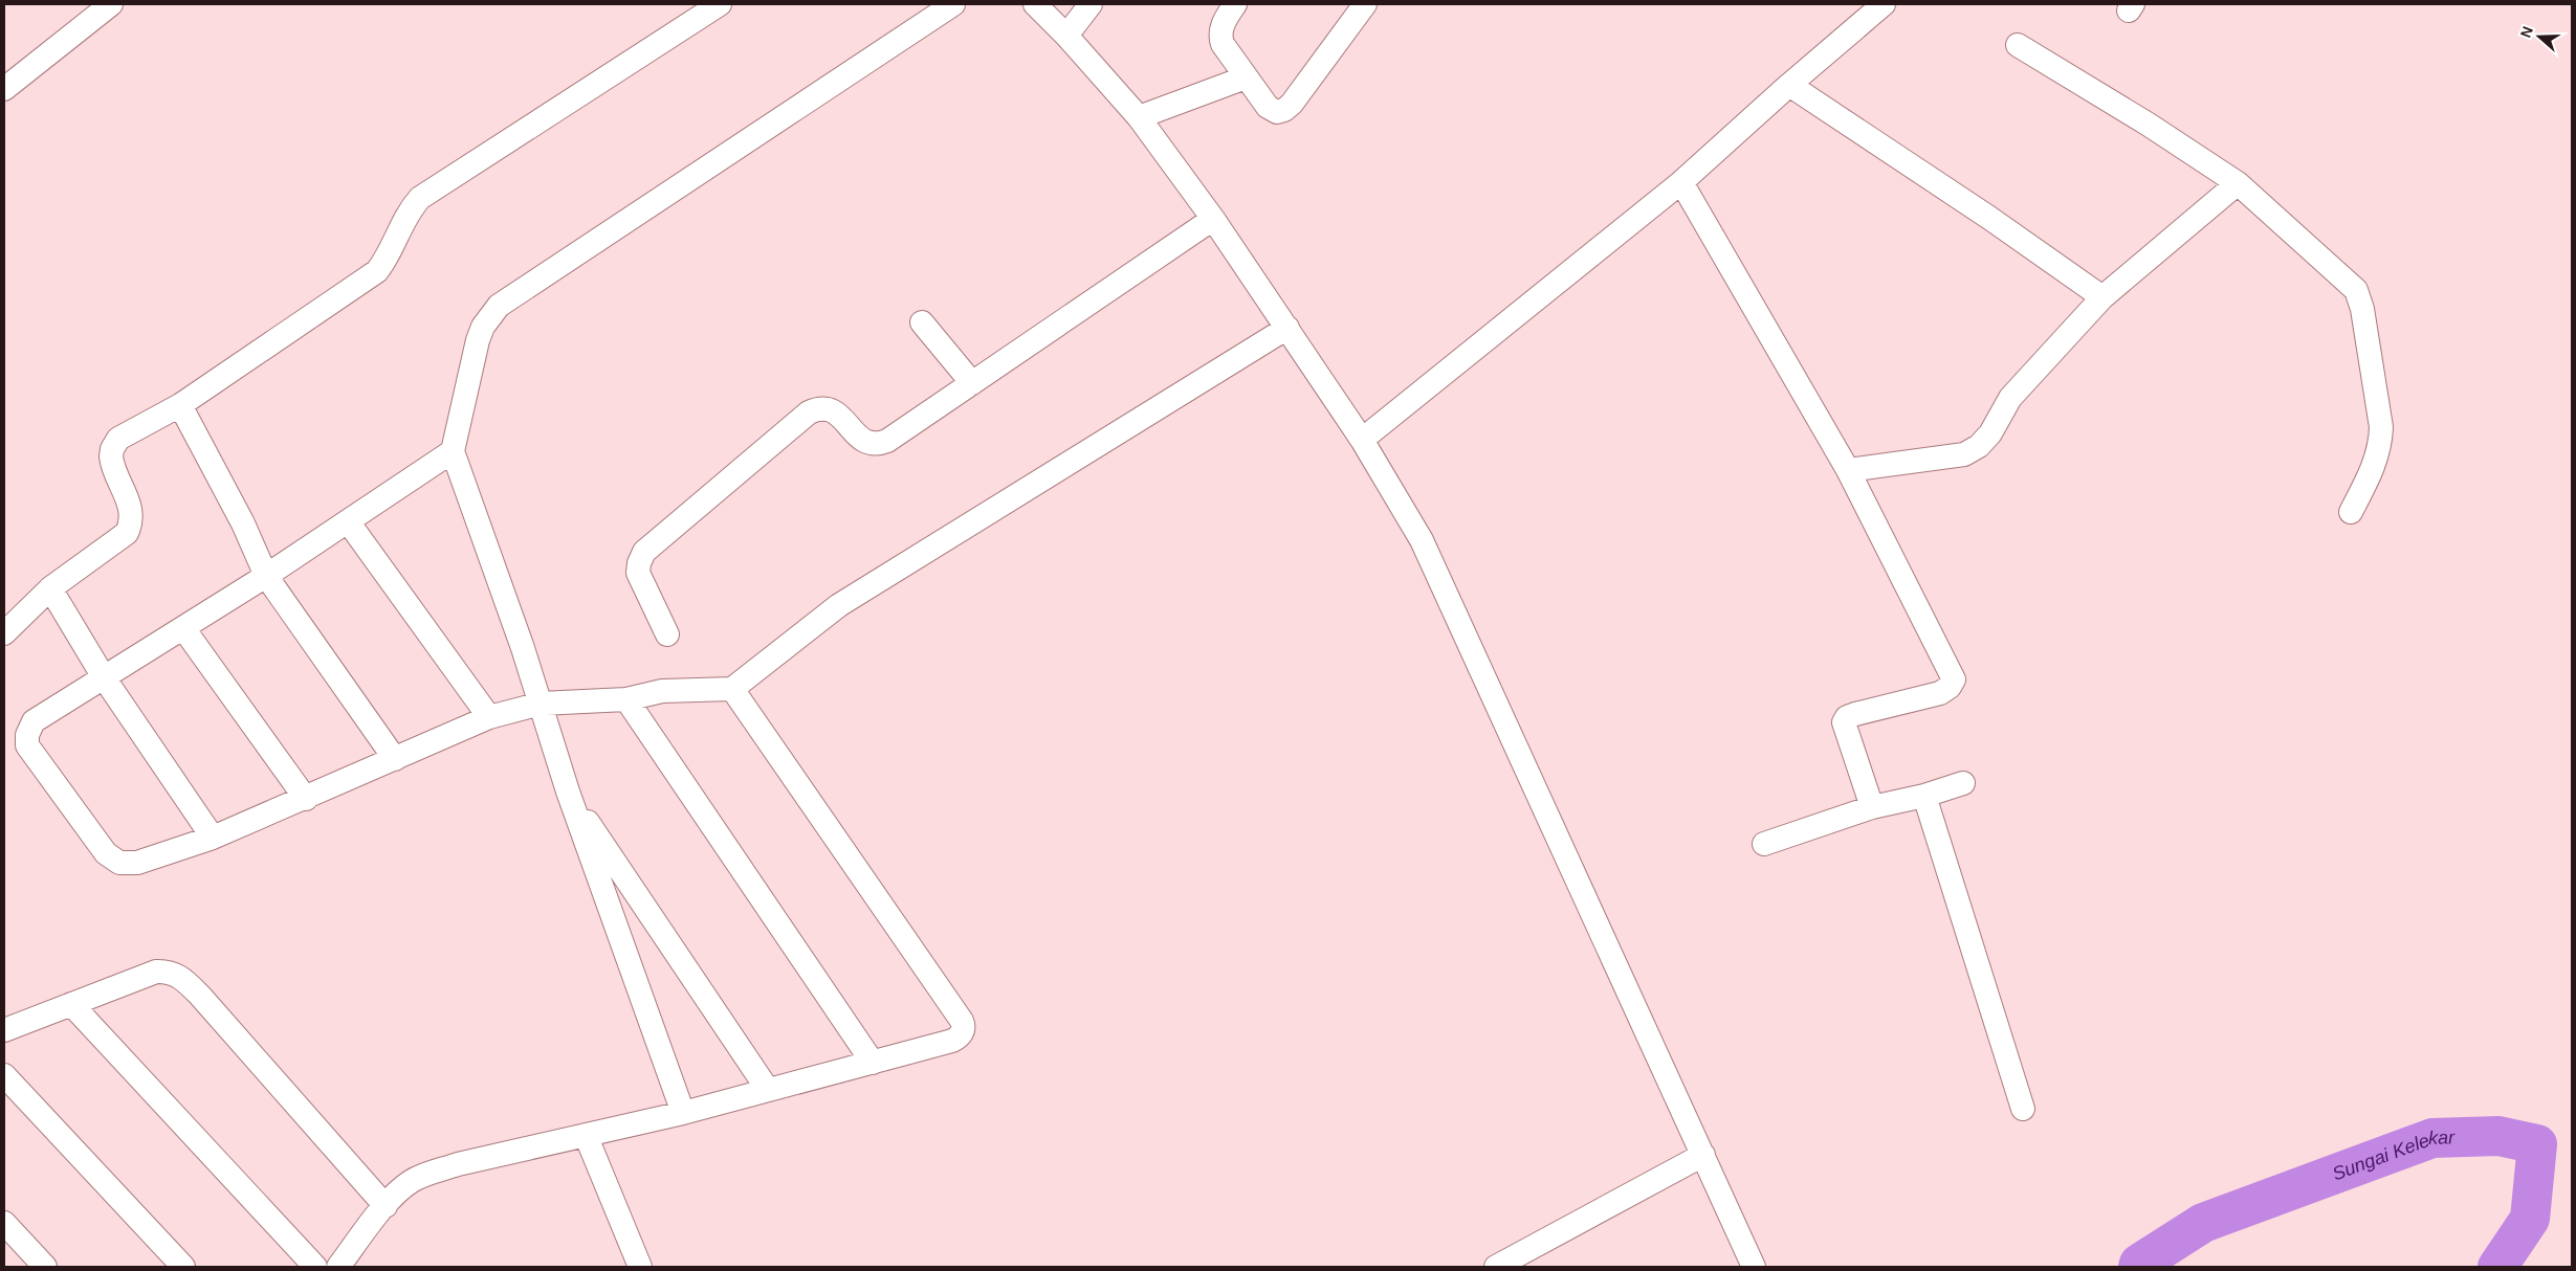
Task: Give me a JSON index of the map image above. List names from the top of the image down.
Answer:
{
  "water": ["Sungai Kelekar"],
  "north": "left"
}
